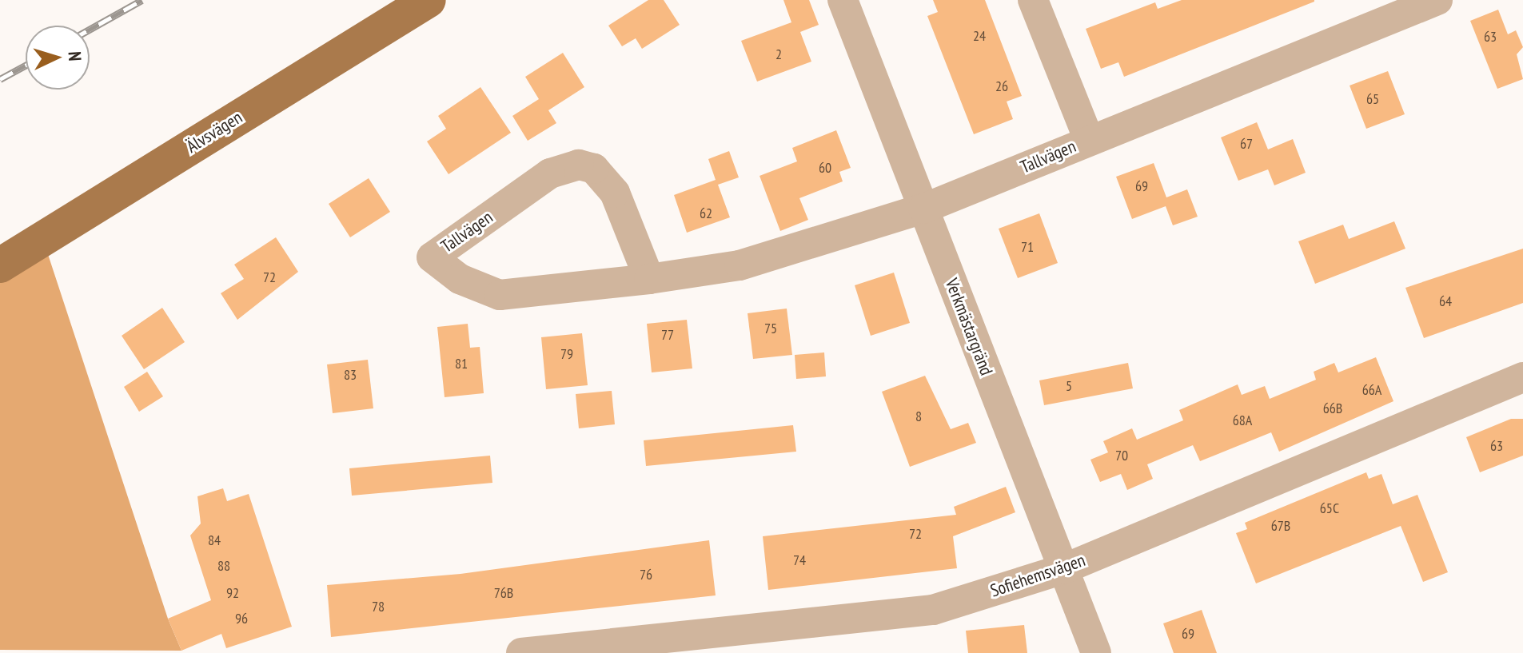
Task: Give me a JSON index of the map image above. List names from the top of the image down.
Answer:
{
  "streets": {
    "main road": ["Älvsvägen"],
    "street": ["Tallvägen", "Verkmästargränd", "Sofiehemsvägen"]
  },
  "crossings": [
    ["Tallvägen", "Verkmästargränd"],
    ["Verkmästargränd", "Sofiehemsvägen"]
  ],
  "house_numbers": [
    "24",
    "63",
    "2",
    "26",
    "65",
    "67",
    "60",
    "69",
    "62",
    "71",
    "72",
    "64",
    "75",
    "77",
    "79",
    "81",
    "83",
    "5",
    "66A",
    "66B",
    "8",
    "68A",
    "63",
    "70",
    "65C",
    "67B",
    "72",
    "84",
    "74",
    "88",
    "76",
    "92",
    "76B",
    "78",
    "96",
    "69"
  ],
  "north": "right"
}
